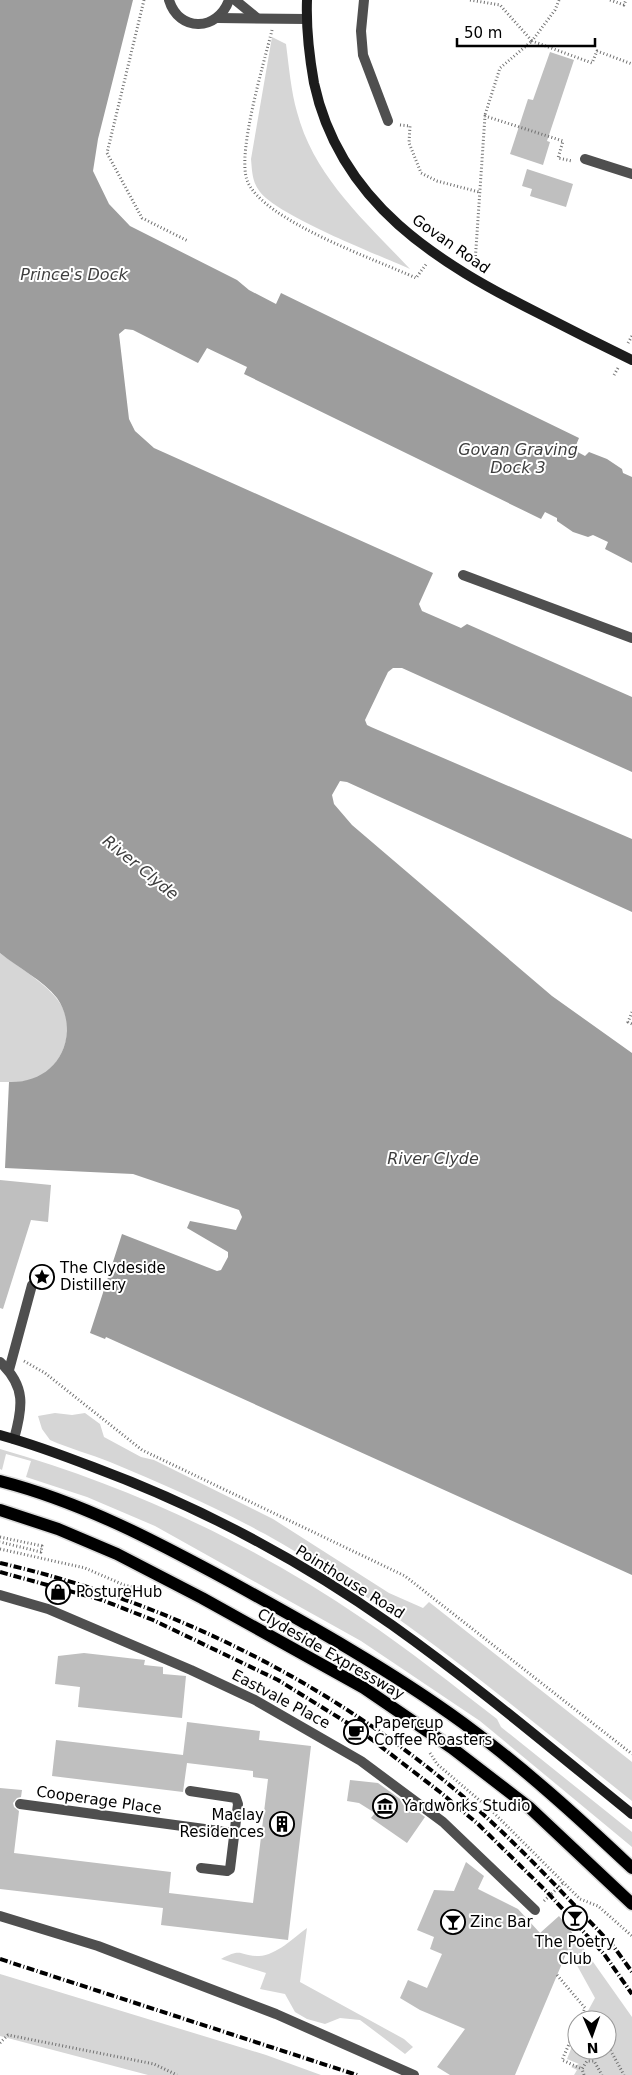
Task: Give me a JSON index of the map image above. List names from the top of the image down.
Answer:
{
  "streets": {
    "main road": ["Clydeside Expressway"],
    "street": [
      "Govan Road",
      "Pointhouse Road",
      "Eastvale Place",
      "Cooperage Place"
    ]
  },
  "water": ["Prince's Dock", "Govan Graving Dock 3", "River Clyde"],
  "places": {
    "place": ["The Clydeside Distillery"],
    "shop": ["PostureHub"],
    "cafe": ["Papercup Coffee Roasters"],
    "museum": ["Yardworks Studio"],
    "building": ["Maclay Residences"],
    "bar": ["The Poetry Club", "Zinc Bar"]
  },
  "scale_bar": "50 m",
  "north": "bottom"
}
